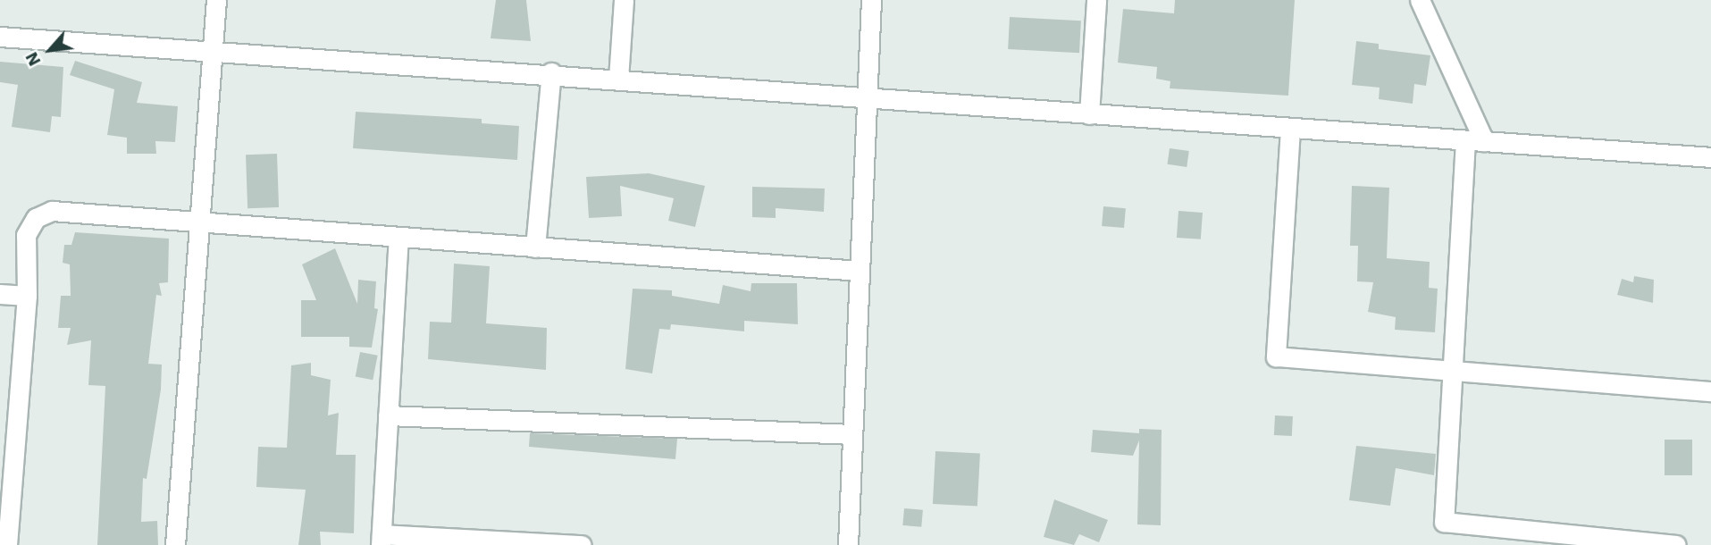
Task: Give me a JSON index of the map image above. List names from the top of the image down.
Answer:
{
  "north": "bottom left"
}
